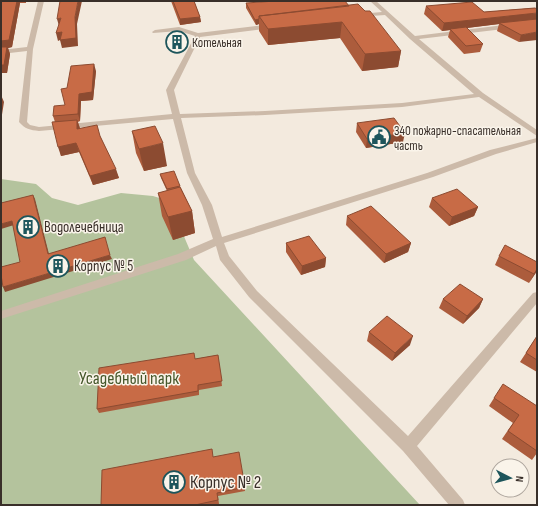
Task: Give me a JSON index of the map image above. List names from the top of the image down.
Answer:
{
  "parks": ["Усадебный парк"],
  "places": {
    "building": [
      "Котельная",
      "Водолечебница",
      "Корпус № 5",
      "Корпус № 2"
    ],
    "public building": ["340 пожарно-спасательная часть"]
  },
  "north": "right"
}
